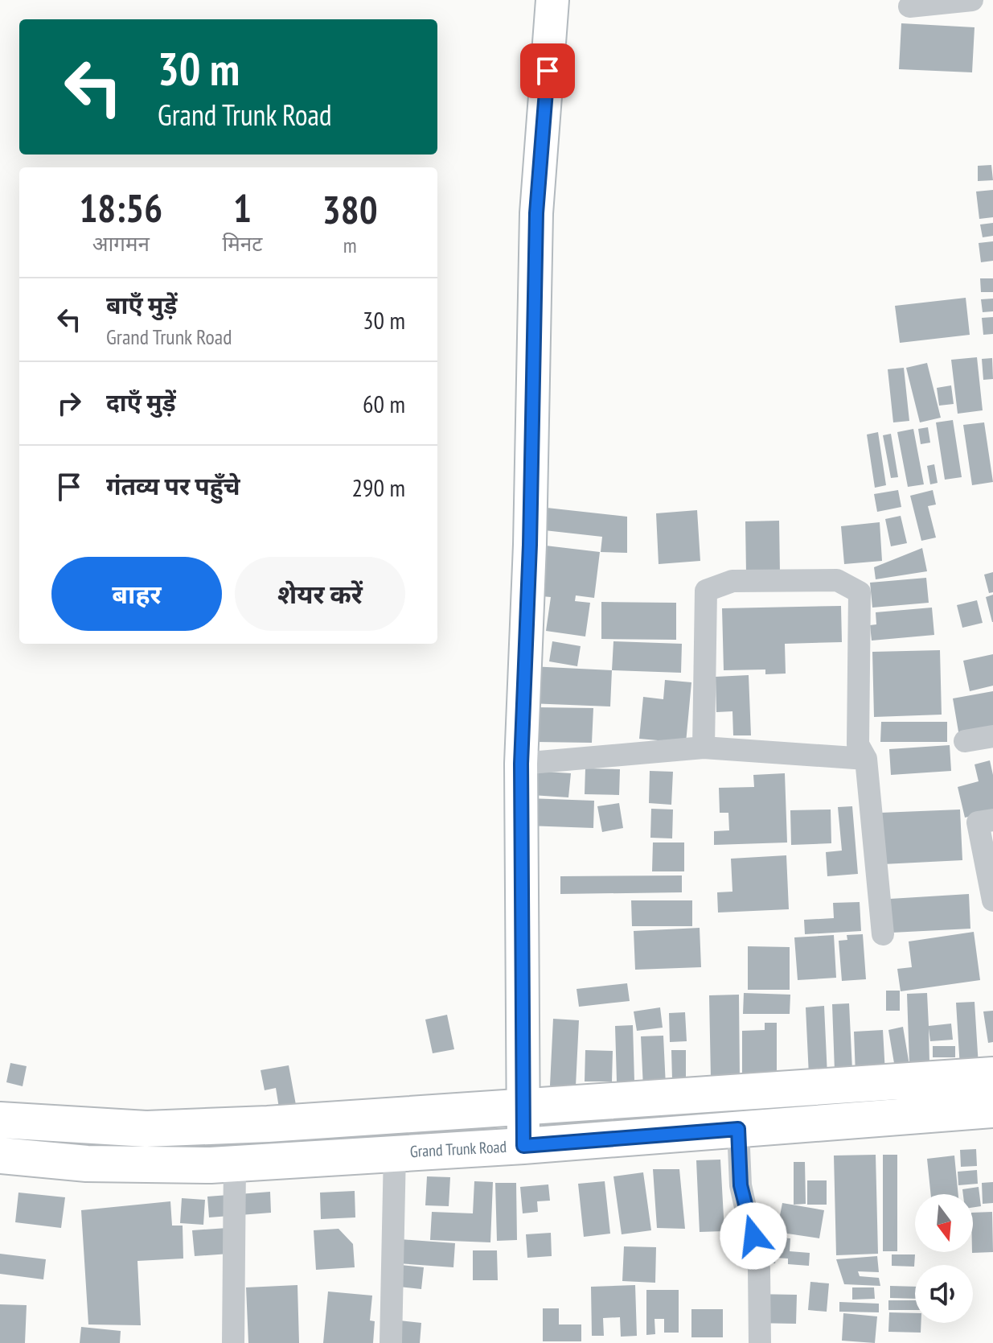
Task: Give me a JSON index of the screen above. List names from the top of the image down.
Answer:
{
  "streets": {
    "highway": ["Grand Trunk Road"]
  },
  "north": "bottom",
  "page": {
    "turn": ["30 m", "Grand Trunk Road"],
    "eta": [
      "18:56",
      "आगमन",
      "1",
      "मिनट",
      "380",
      "m"
    ],
    "list": [
      {
        "name": "बाएँ मुड़ें",
        "note": "Grand Trunk Road",
        "value": "30 m"
      },
      {
        "name": "दाएँ मुड़ें",
        "value": "60 m"
      },
      {
        "name": "गंतव्य पर पहुँचे",
        "value": "290 m"
      }
    ],
    "buttons": ["बाहर", "शेयर करें"]
  }
}
